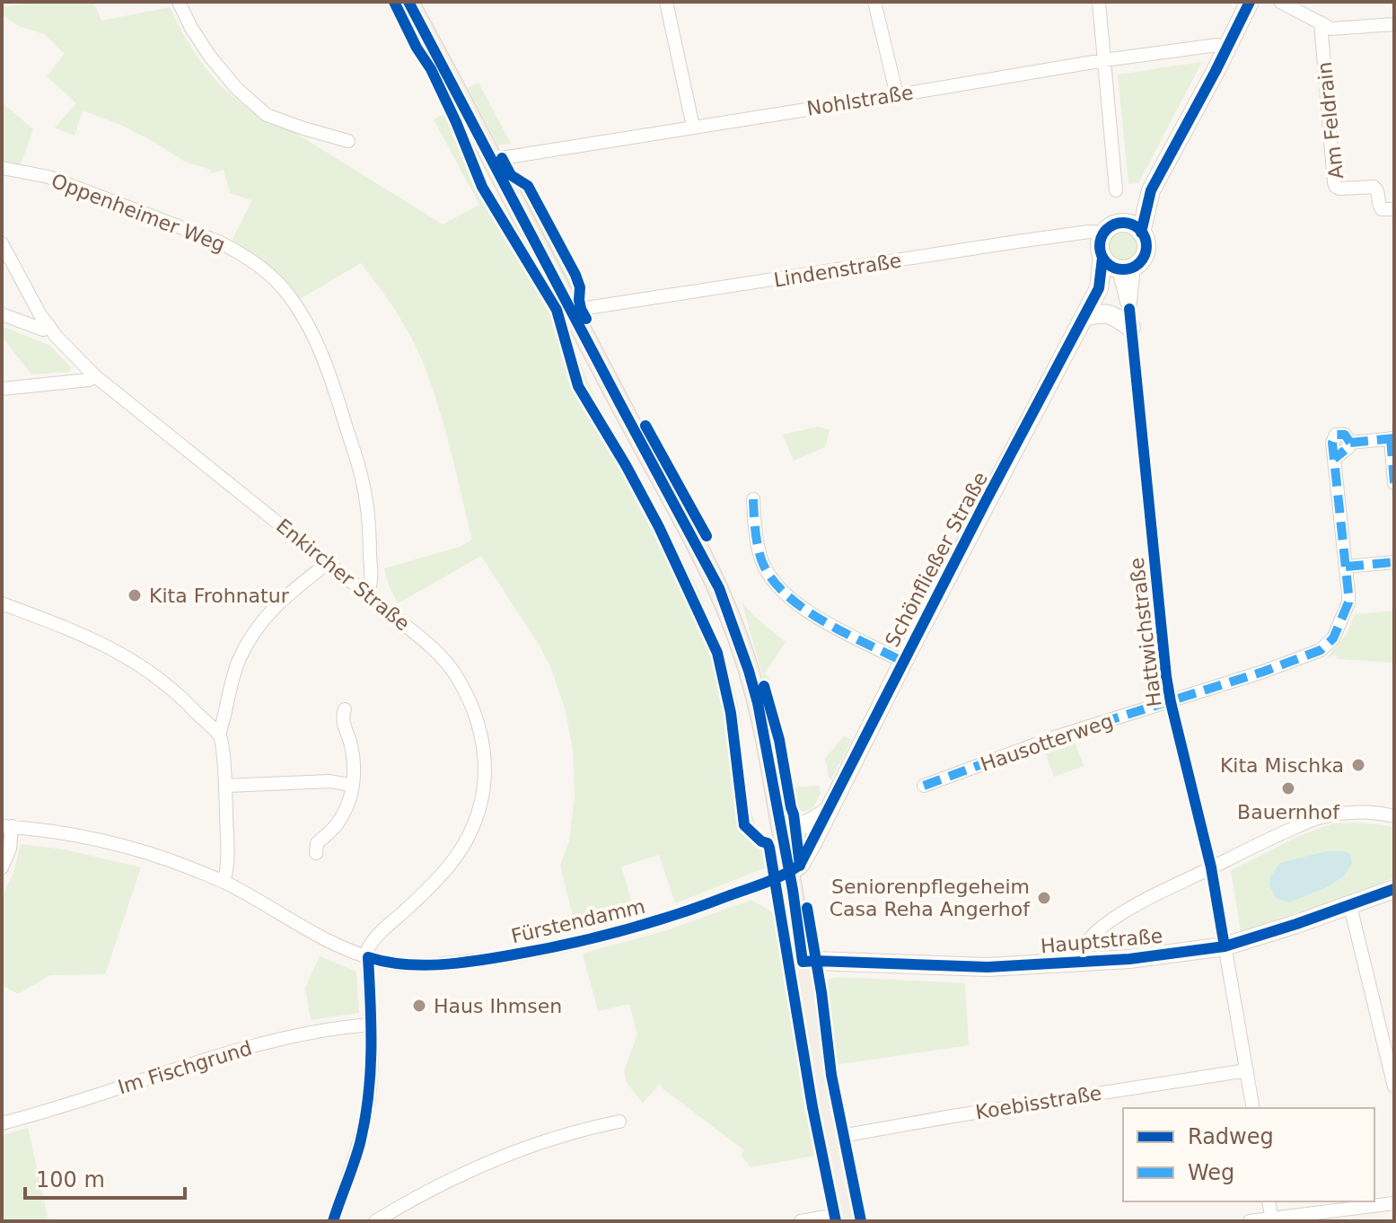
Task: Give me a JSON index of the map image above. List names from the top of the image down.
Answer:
{
  "streets": {
    "main road": ["Schönfließer Straße", "Hauptstraße"],
    "street": [
      "Nohlstraße",
      "Am Feldrain",
      "Oppenheimer Weg",
      "Lindenstraße",
      "Enkircher Straße",
      "Hattwichstraße",
      "Hausotterweg",
      "Fürstendamm",
      "Im Fischgrund",
      "Koebisstraße"
    ]
  },
  "crossings": [
    ["Oppenheimer Weg", "Enkircher Straße"],
    ["Lindenstraße", "Schönfließer Straße"],
    ["Lindenstraße", "Hattwichstraße"],
    ["Schönfließer Straße", "Hattwichstraße"],
    ["Schönfließer Straße", "Fürstendamm"],
    ["Enkircher Straße", "Fürstendamm"],
    ["Hattwichstraße", "Hausotterweg"],
    ["Hattwichstraße", "Hauptstraße"],
    ["Hattwichstraße", "Koebisstraße"]
  ],
  "places": [
    "Kita Frohnatur",
    "Kita Mischka",
    "Bauernhof",
    "Seniorenpflegeheim Casa Reha Angerhof",
    "Haus Ihmsen"
  ],
  "legend": ["Radweg", "Weg"],
  "scale_bar": "100 m"
}
